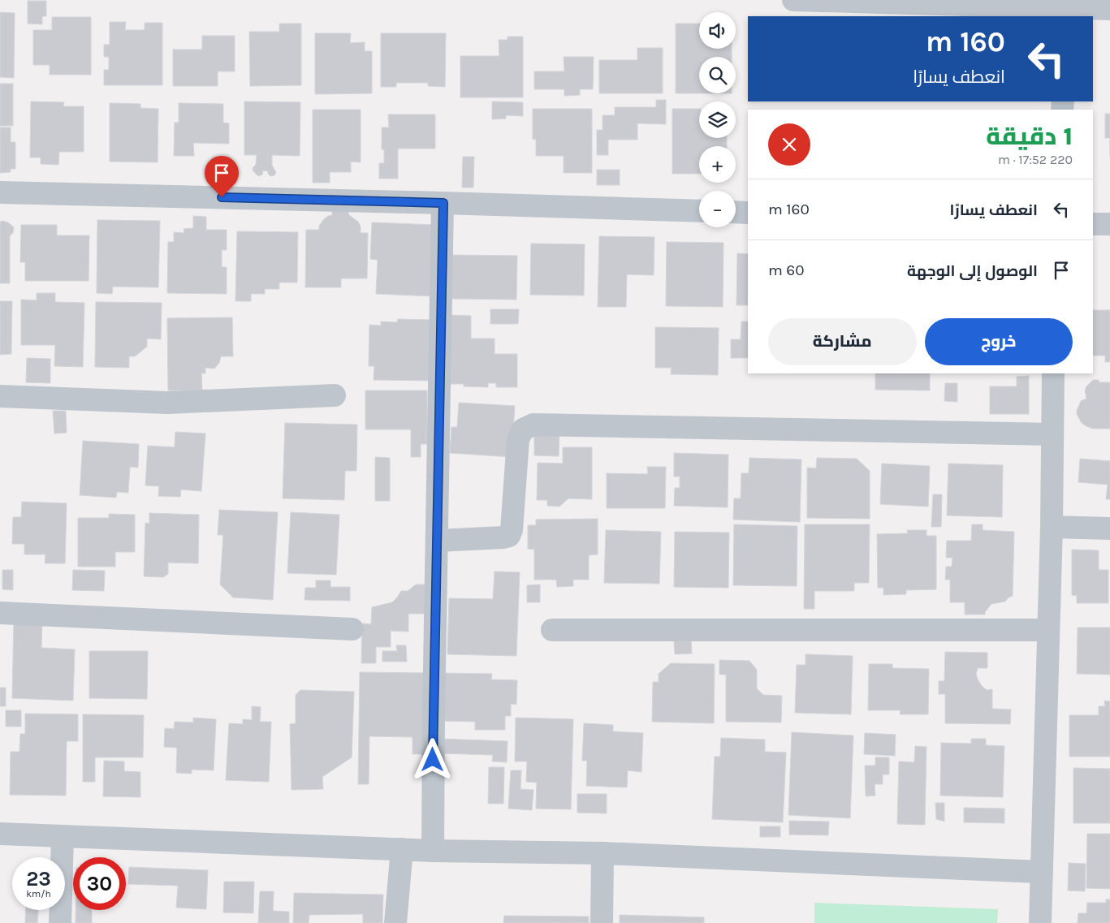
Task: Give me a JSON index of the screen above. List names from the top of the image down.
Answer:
{
  "page": {
    "map_buttons": ["+", "−"],
    "turn": ["160 m", "انعطف يسارًا"],
    "heading": ["1 دقيقة", "220 m · 17:52"],
    "list": [
      {
        "name": "انعطف يسارًا",
        "value": "160 m"
      },
      {
        "name": "الوصول إلى الوجهة",
        "value": "60 m"
      }
    ],
    "buttons": ["خروج", "مشاركة"],
    "speed": "23 km/h",
    "limit": "30"
  }
}
